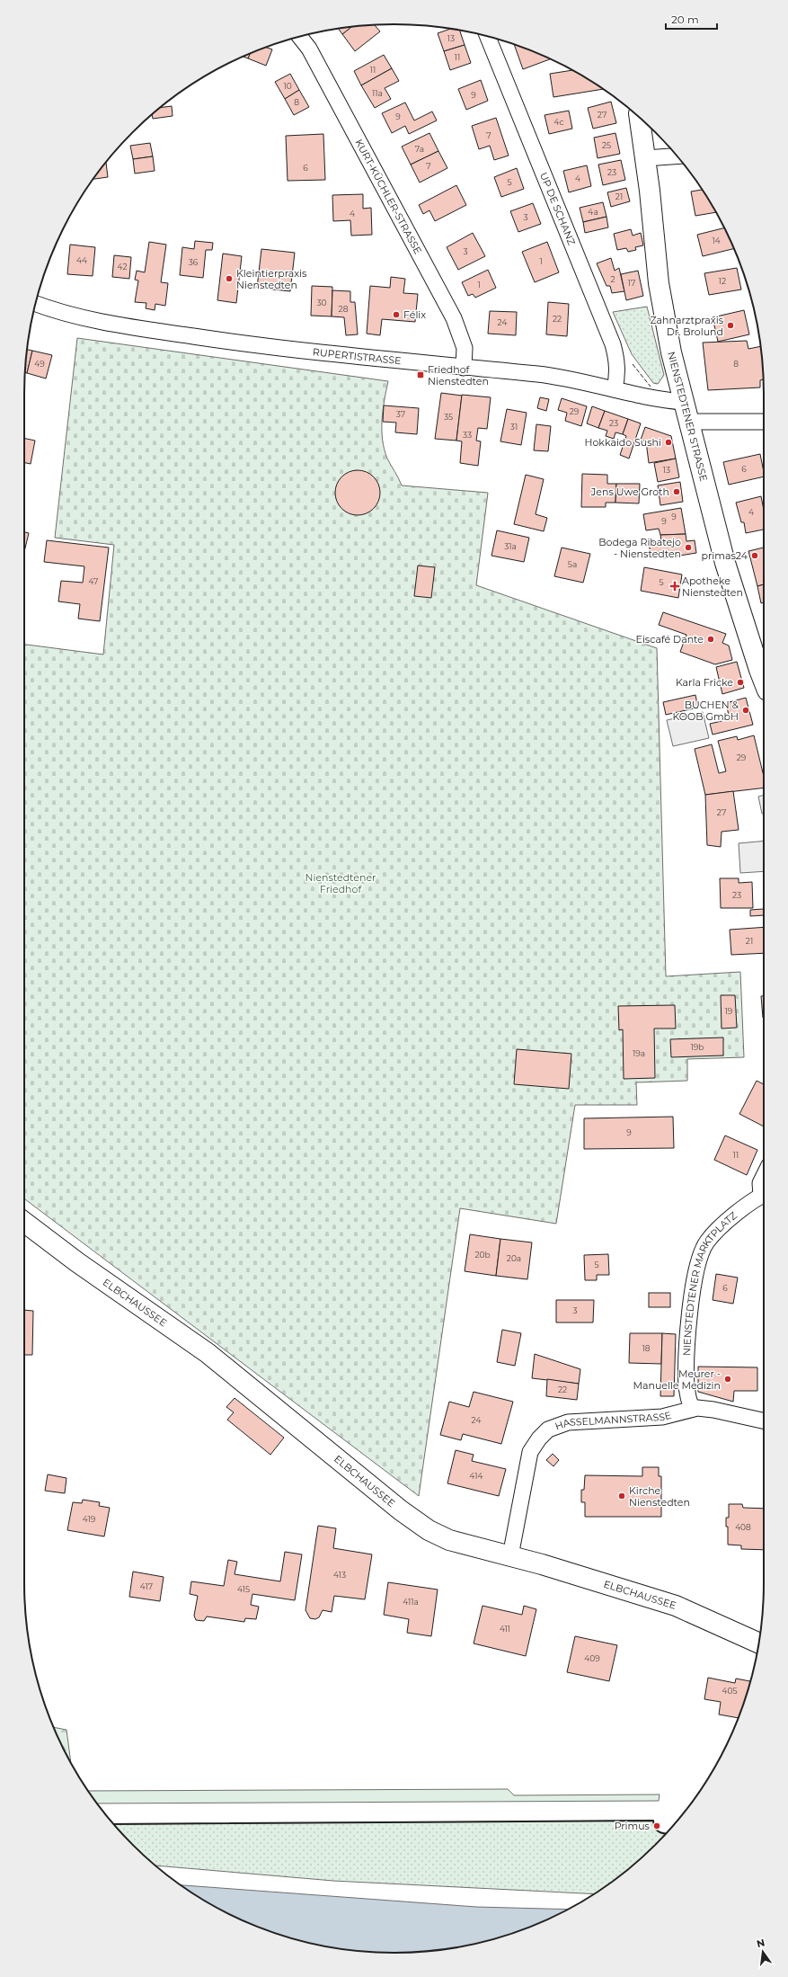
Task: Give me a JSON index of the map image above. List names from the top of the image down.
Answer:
{
  "streets": {
    "main road": ["NIENSTEDTENER STRASSE", "ELBCHAUSSEE"],
    "street": [
      "KURT-KÜCHLER-STRASSE",
      "UP DE SCHANZ",
      "RUPERTISTRASSE",
      "NIENSTEDTENER MARKTPLATZ",
      "HASSELMANNSTRASSE"
    ]
  },
  "crossings": [
    ["KURT-KÜCHLER-STRASSE", "RUPERTISTRASSE"],
    ["UP DE SCHANZ", "RUPERTISTRASSE"],
    ["RUPERTISTRASSE", "NIENSTEDTENER STRASSE"],
    ["NIENSTEDTENER MARKTPLATZ", "HASSELMANNSTRASSE"],
    ["ELBCHAUSSEE", "HASSELMANNSTRASSE"]
  ],
  "parks": ["Nienstedtener Friedhof"],
  "places": {
    "other": [
      "Kleintierpraxis Nienstedten",
      "Félix",
      "Zahnarztpraxis Dr. Brolund",
      "Hokkaido Sushi",
      "Jens Uwe Groth",
      "Bodega Ribatejo - Nienstedten",
      "primas24",
      "Eiscafé Dante",
      "Karla Fricke",
      "BUCHEN & KOOB GmbH",
      "Meurer - Manuelle Medizin",
      "Kirche Nienstedten",
      "Primus"
    ],
    "transit": ["Friedhof Nienstedten"],
    "health": ["Apotheke Nienstedten"]
  },
  "house_numbers": [
    "13",
    "11",
    "11",
    "10",
    "11a",
    "9",
    "8",
    "27",
    "9",
    "4c",
    "7",
    "25",
    "7a",
    "7",
    "6",
    "23",
    "4",
    "5",
    "21",
    "4a",
    "4",
    "3",
    "14",
    "3",
    "44",
    "1",
    "36",
    "42",
    "2",
    "12",
    "17",
    "1",
    "30",
    "28",
    "22",
    "24",
    "49",
    "8",
    "29",
    "37",
    "35",
    "23",
    "31",
    "33",
    "6",
    "13",
    "4",
    "9",
    "9",
    "31a",
    "5a",
    "47",
    "5",
    "29",
    "27",
    "23",
    "21",
    "19",
    "19b",
    "19a",
    "9",
    "11",
    "20b",
    "20a",
    "5",
    "6",
    "3",
    "18",
    "22",
    "24",
    "414",
    "419",
    "408",
    "413",
    "417",
    "415",
    "411a",
    "411",
    "409",
    "405"
  ],
  "scale_bar": "20 m",
  "north": "top"
}
